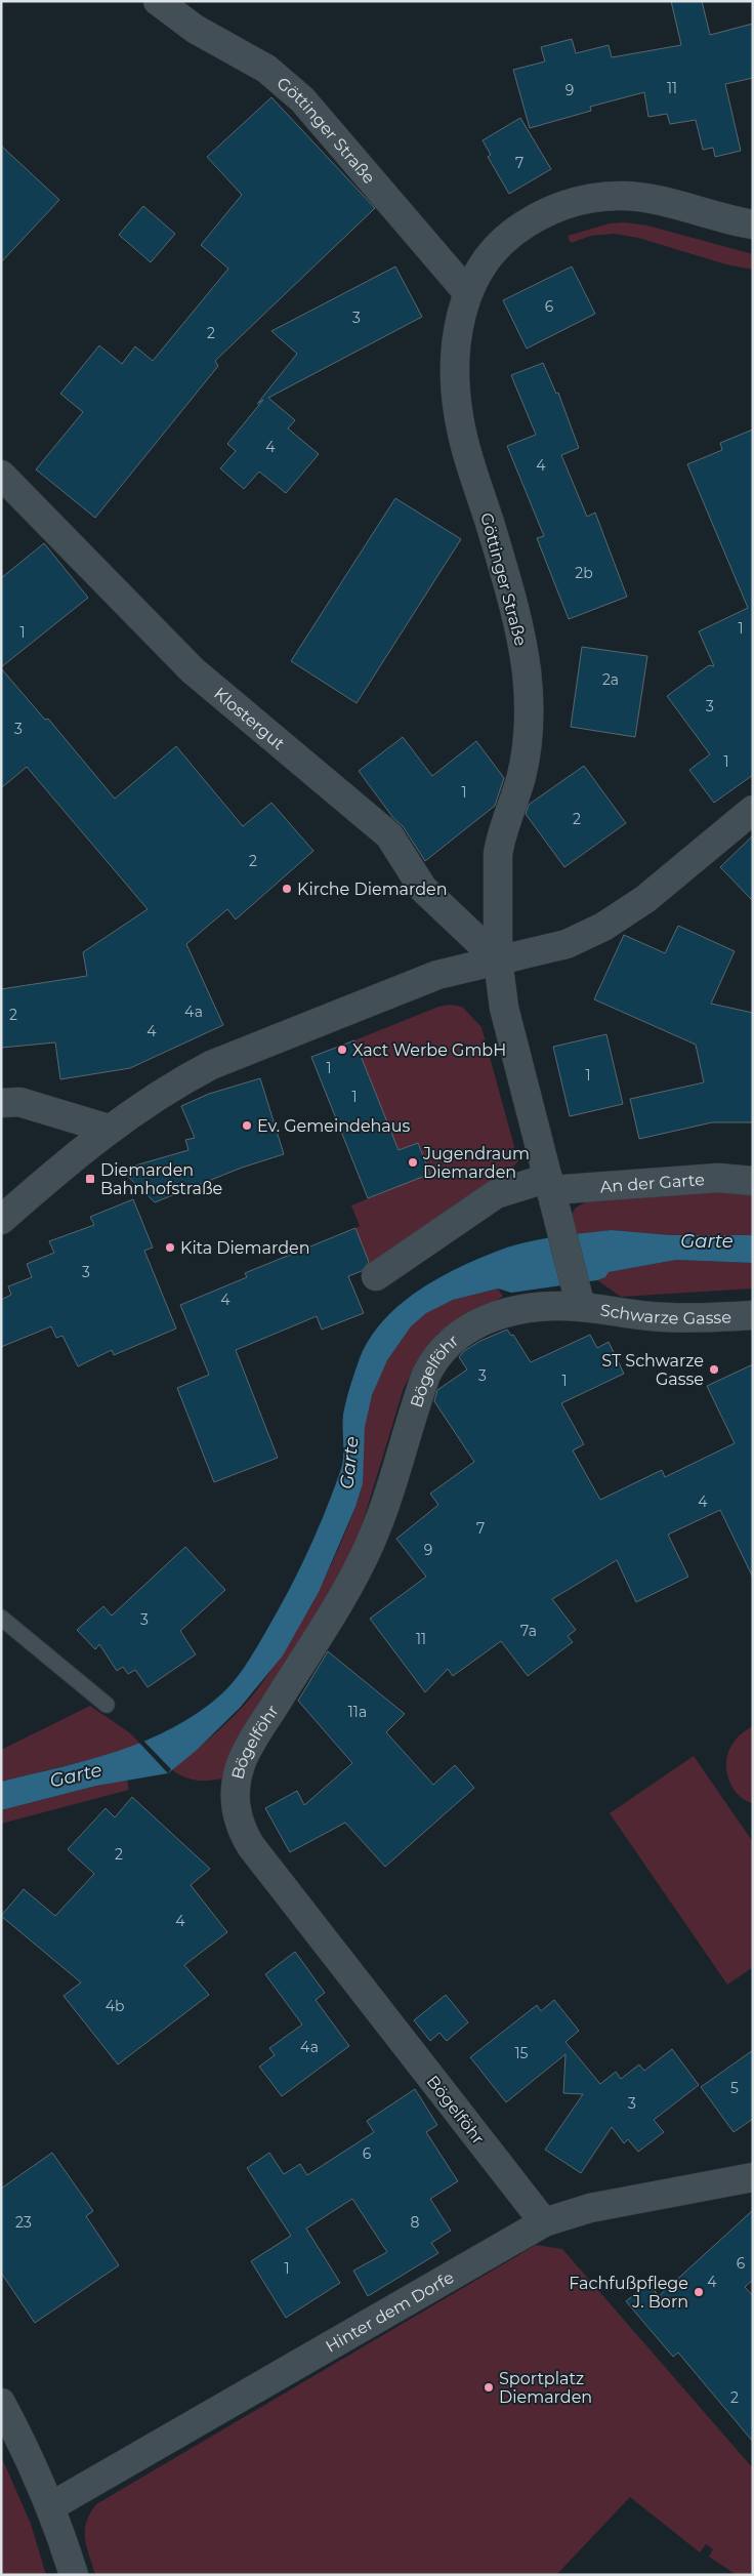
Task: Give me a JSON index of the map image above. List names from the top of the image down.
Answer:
{
  "streets": {
    "street": [
      "Göttinger Straße",
      "Klostergut",
      "An der Garte",
      "Schwarze Gasse",
      "Bögelföhr",
      "Hinter dem Dorfe"
    ]
  },
  "crossings": [
    ["Göttinger Straße", "Klostergut"],
    ["Göttinger Straße", "An der Garte"],
    ["Göttinger Straße", "Schwarze Gasse"],
    ["Göttinger Straße", "Bögelföhr"],
    ["Schwarze Gasse", "Bögelföhr"],
    ["Bögelföhr", "Hinter dem Dorfe"]
  ],
  "water": ["Garte"],
  "places": {
    "other": [
      "Kirche Diemarden",
      "Xact Werbe GmbH",
      "Ev. Gemeindehaus",
      "Jugendraum Diemarden",
      "Kita Diemarden",
      "ST Schwarze Gasse",
      "Fachfußpflege J. Born",
      "Sportplatz Diemarden"
    ],
    "transit": ["Diemarden Bahnhofstraße"]
  },
  "house_numbers": [
    "11",
    "9",
    "7",
    "6",
    "3",
    "2",
    "4",
    "4",
    "2b",
    "1",
    "1",
    "2a",
    "3",
    "3",
    "1",
    "1",
    "2",
    "2",
    "4a",
    "2",
    "4",
    "1",
    "1",
    "1",
    "3",
    "4",
    "3",
    "1",
    "4",
    "7",
    "9",
    "3",
    "7a",
    "11",
    "11a",
    "2",
    "4",
    "4b",
    "4a",
    "15",
    "5",
    "3",
    "6",
    "23",
    "8",
    "6",
    "1",
    "4",
    "2"
  ]
}
